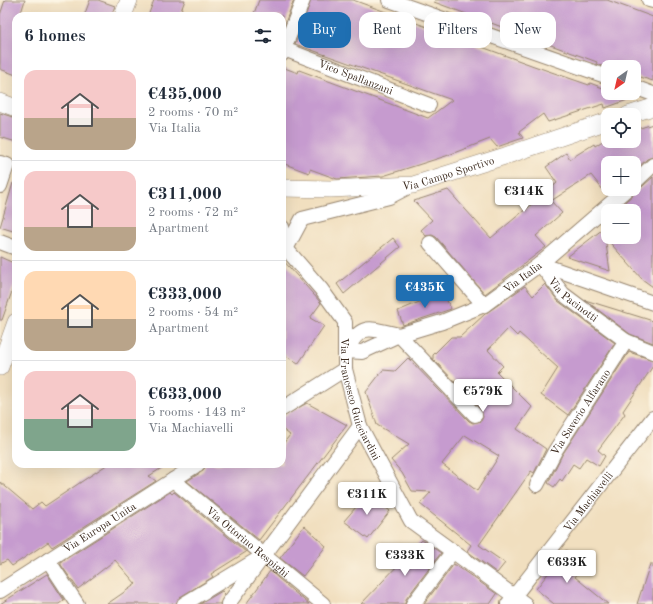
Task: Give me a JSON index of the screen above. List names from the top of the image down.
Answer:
{
  "streets": {
    "street": [
      "Vico Spallanzani",
      "Via Campo Sportivo",
      "Via Italia",
      "Via Pacinotti",
      "Via Francesco Guicciardini",
      "Via Saverio Alfarano",
      "Via Machiavelli",
      "Via Europa Unita",
      "Via Ottorino Respighi"
    ]
  },
  "crossings": [
    ["Via Italia", "Via Pacinotti"],
    ["Via Italia", "Via Francesco Guicciardini"],
    ["Via Pacinotti", "Via Saverio Alfarano"],
    ["Via Francesco Guicciardini", "Via Machiavelli"],
    ["Via Europa Unita", "Via Ottorino Respighi"]
  ],
  "north": "bottom left",
  "page": {
    "chip": [
      "Buy",
      "Rent",
      "Filters",
      "New"
    ],
    "heading": "6 homes",
    "map_buttons": ["+", "−"],
    "list": [
      {
        "name": "€435,000",
        "note": "2 rooms · 70 m² · Via Italia"
      },
      {
        "name": "€311,000",
        "note": "2 rooms · 72 m² · Apartment"
      },
      {
        "name": "€333,000",
        "note": "2 rooms · 54 m² · Apartment"
      },
      {
        "name": "€633,000",
        "note": "5 rooms · 143 m² · Via Machiavelli"
      }
    ],
    "price": [
      "€314K",
      "€435K",
      "€579K",
      "€311K",
      "€333K",
      "€633K"
    ]
  }
}
